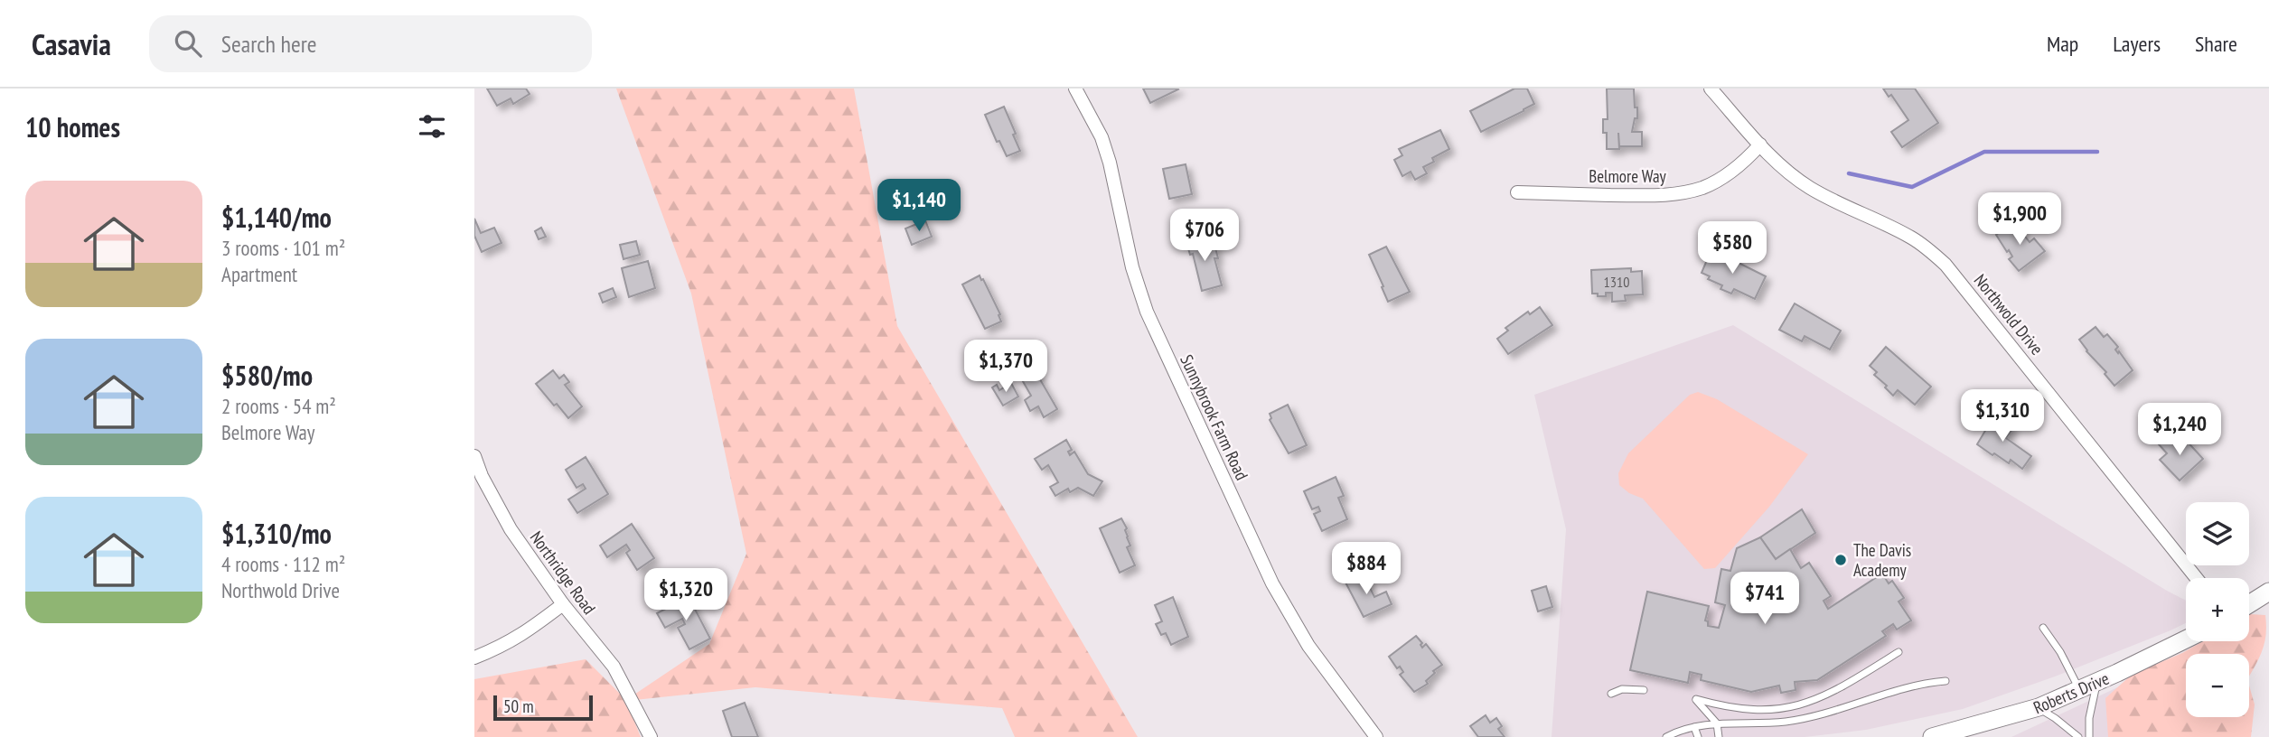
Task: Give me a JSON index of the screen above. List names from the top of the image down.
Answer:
{
  "streets": {
    "street": [
      "Belmore Way",
      "Northwold Drive",
      "Sunnybrook Farm Road",
      "Northridge Road",
      "Roberts Drive"
    ]
  },
  "crossings": [
    ["Belmore Way", "Northwold Drive"]
  ],
  "places": ["The Davis Academy"],
  "house_numbers": ["1310"],
  "scale_bar": "50 m",
  "page": {
    "header": "Casavia",
    "search": "Search here",
    "nav": ["Map", "Layers", "Share"],
    "heading": "10 homes",
    "list": [
      {
        "name": "$1,140/mo",
        "note": "3 rooms · 101 m² · Apartment"
      },
      {
        "name": "$580/mo",
        "note": "2 rooms · 54 m² · Belmore Way"
      },
      {
        "name": "$1,310/mo",
        "note": "4 rooms · 112 m² · Northwold Drive"
      }
    ],
    "price": [
      "$1,140",
      "$1,900",
      "$706",
      "$580",
      "$1,370",
      "$1,310",
      "$1,240",
      "$884",
      "$1,320",
      "$741"
    ],
    "map_buttons": ["+", "−"],
    "scale": "50 m"
  }
}
